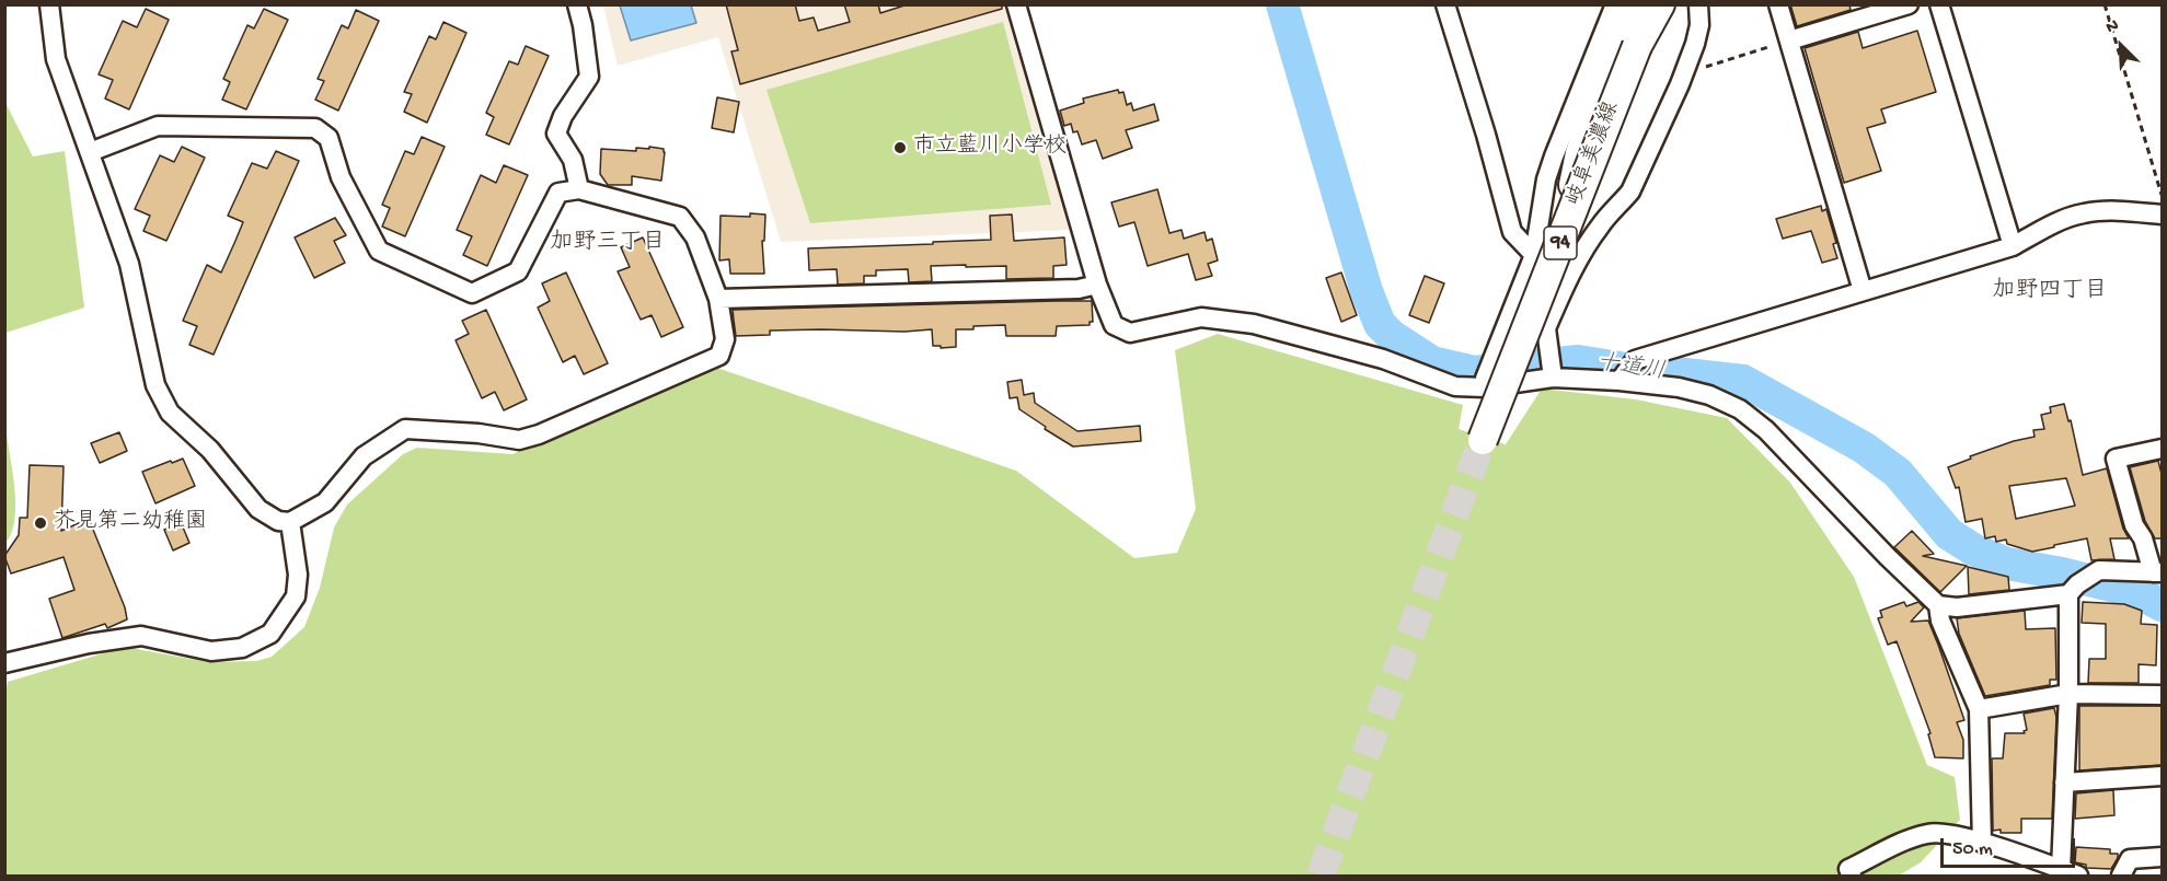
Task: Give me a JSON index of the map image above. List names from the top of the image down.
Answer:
{
  "streets": {
    "main road": ["岐阜美濃線", "94"]
  },
  "crossings": [
    ["岐阜美濃線", "94"]
  ],
  "districts": ["加野三丁目", "加野四丁目"],
  "water": ["十道川"],
  "places": ["市立藍川小学校", "芥見第二幼稚園"],
  "scale_bar": "50 m",
  "north": "top left"
}
